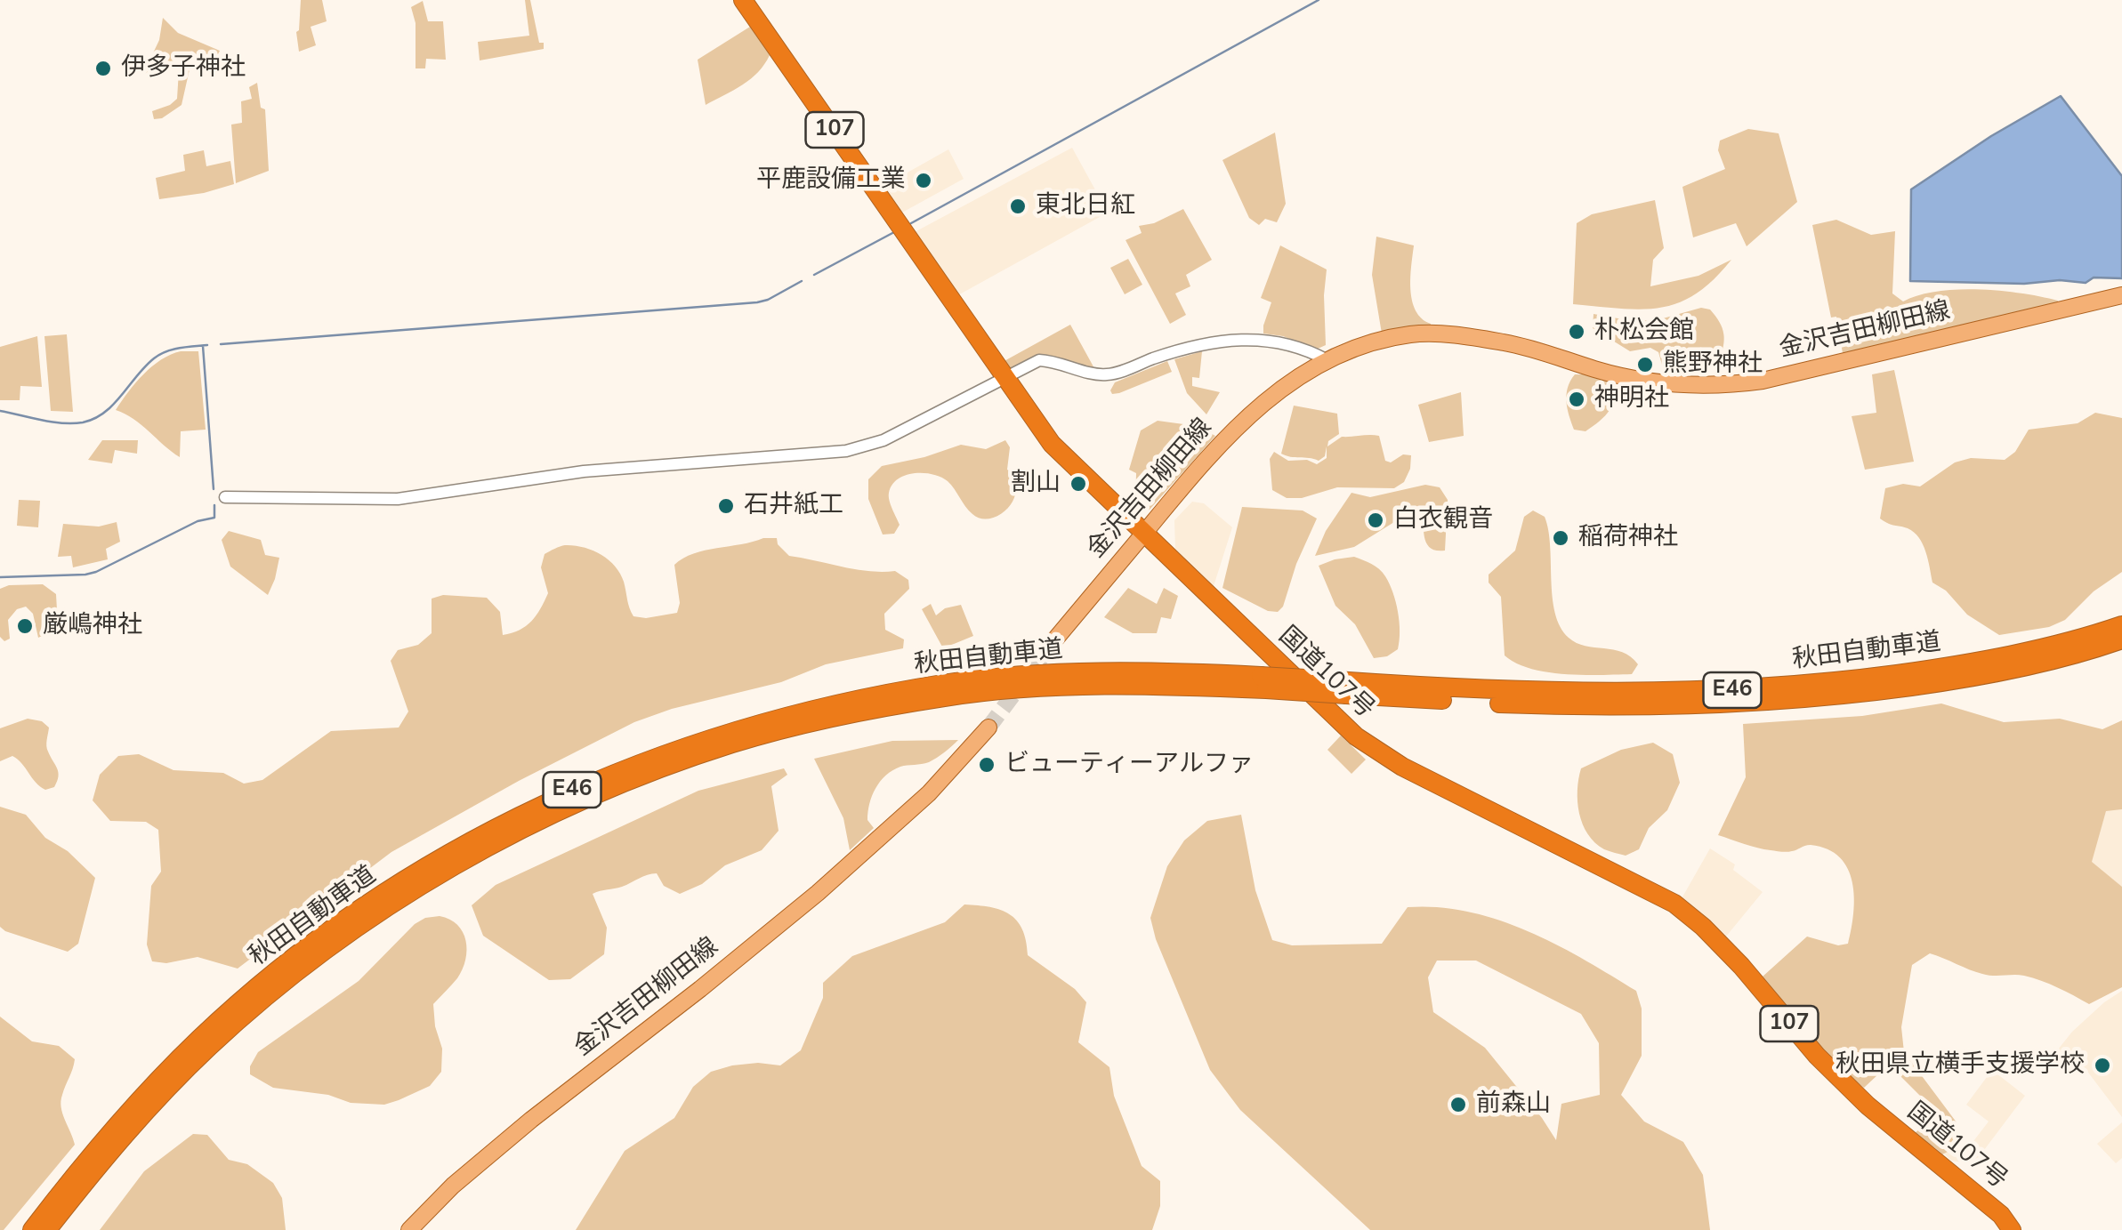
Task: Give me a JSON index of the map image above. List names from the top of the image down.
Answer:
{
  "streets": {
    "highway": [
      "107",
      "秋田自動車道",
      "国道107号",
      "E46"
    ],
    "main road": ["金沢吉田柳田線"]
  },
  "crossings": [
    ["金沢吉田柳田線", "国道107号"]
  ],
  "places": [
    "伊多子神社",
    "平鹿設備工業",
    "東北日紅",
    "朴松会館",
    "熊野神社",
    "神明社",
    "割山",
    "石井紙工",
    "白衣観音",
    "稲荷神社",
    "厳嶋神社",
    "ビューティーアルファ",
    "秋田県立横手支援学校",
    "前森山"
  ]
}
